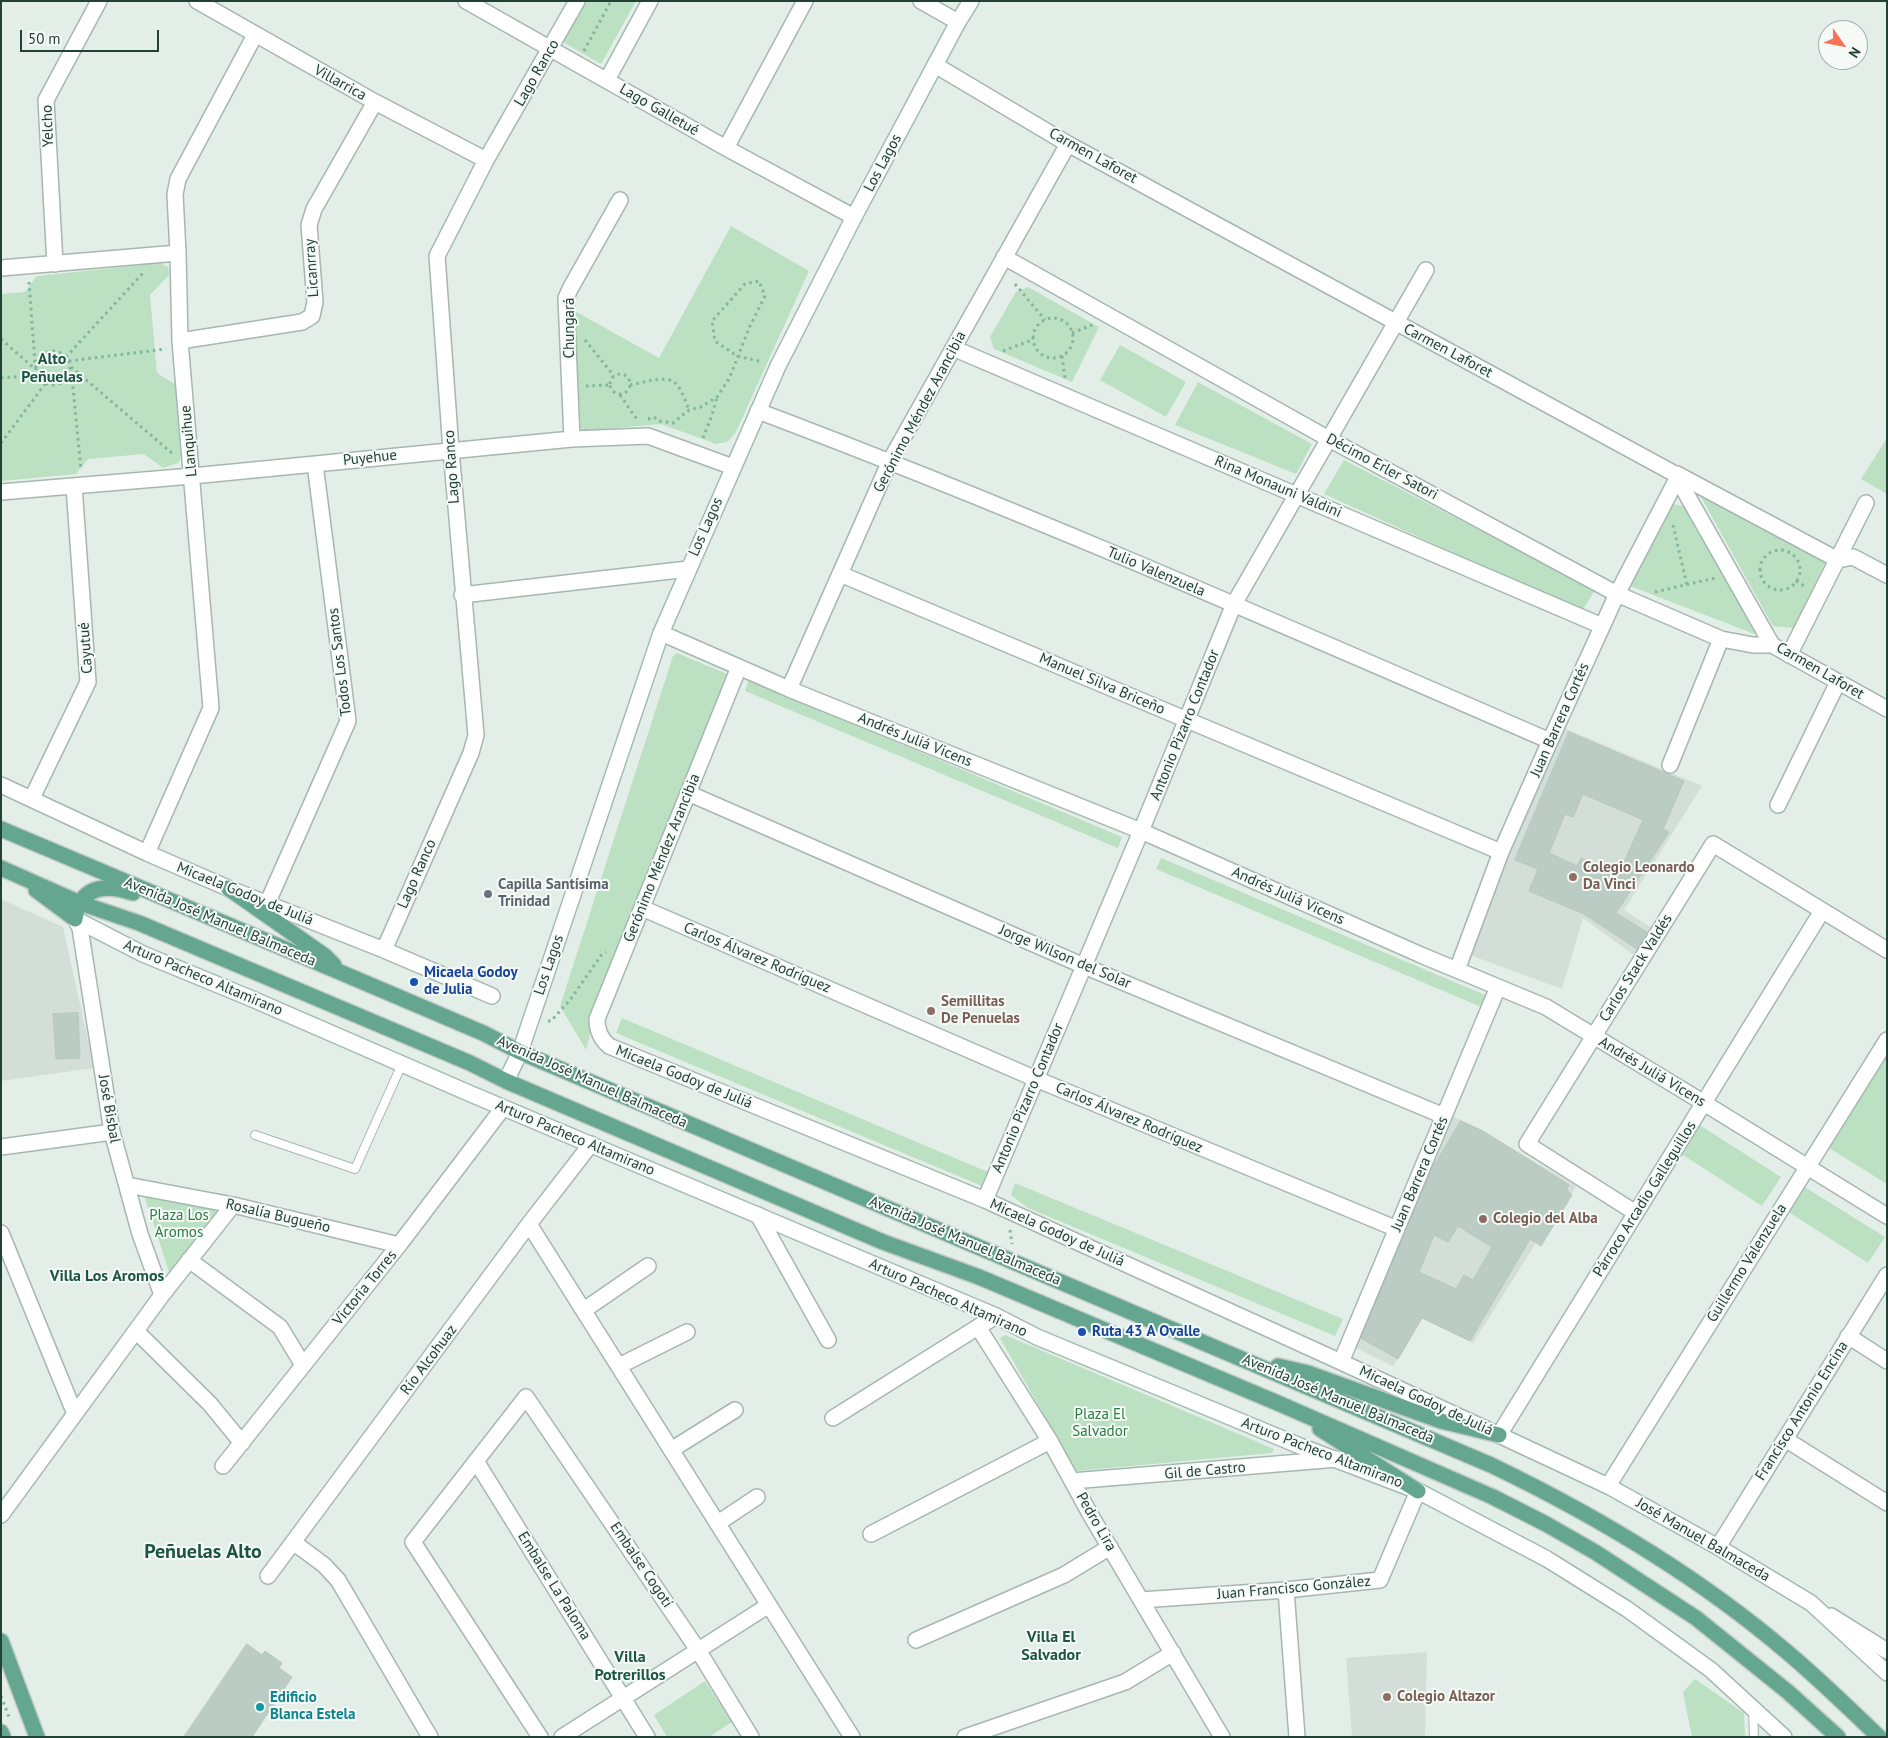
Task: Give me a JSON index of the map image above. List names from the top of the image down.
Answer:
{
  "streets": {
    "main road": ["Avenida José Manuel Balmaceda"],
    "street": [
      "Lago Ranco",
      "Villarrica",
      "Lago Galletué",
      "Yelcho",
      "Carmen Laforet",
      "Los Lagos",
      "Licanrray",
      "Chungará",
      "Gerónimo Méndez Arancibia",
      "Llanquihue",
      "Puyehue",
      "Décimo Erler Satori",
      "Rina Monauni Valdini",
      "Tulio Valenzuela",
      "Cayutué",
      "Todos Los Santos",
      "Manuel Silva Briceño",
      "Juan Barrera Cortés",
      "Antonio Pizarro Contador",
      "Andrés Juliá Vicens",
      "Micaela Godoy de Juliá",
      "Jorge Wilson del Solar",
      "Carlos Álvarez Rodríguez",
      "Carlos Stack Valdés",
      "Arturo Pacheco Altamirano",
      "José Bisbal",
      "Párroco Arcadio Galleguillos",
      "Rosalía Bugueño",
      "Guillermo Valenzuela",
      "Victoria Torres",
      "Río Alcohuaz",
      "Francisco Antonio Encina",
      "Gil de Castro",
      "Pedro Lira",
      "José Manuel Balmaceda",
      "Embalse Cogotí",
      "Embalse La Paloma",
      "Juan Francisco González"
    ]
  },
  "crossings": [
    ["Lago Ranco", "Villarrica"],
    ["Lago Ranco", "Lago Galletué"],
    ["Lago Ranco", "Puyehue"],
    ["Lago Ranco", "Micaela Godoy de Juliá"],
    ["Villarrica", "Licanrray"],
    ["Villarrica", "Llanquihue"],
    ["Lago Galletué", "Los Lagos"],
    ["Carmen Laforet", "Los Lagos"],
    ["Carmen Laforet", "Gerónimo Méndez Arancibia"],
    ["Carmen Laforet", "Décimo Erler Satori"],
    ["Carmen Laforet", "Juan Barrera Cortés"],
    ["Carmen Laforet", "Antonio Pizarro Contador"],
    ["Los Lagos", "Puyehue"],
    ["Los Lagos", "Tulio Valenzuela"],
    ["Los Lagos", "Andrés Juliá Vicens"],
    ["Los Lagos", "Avenida José Manuel Balmaceda"],
    ["Licanrray", "Llanquihue"],
    ["Chungará", "Puyehue"],
    ["Gerónimo Méndez Arancibia", "Décimo Erler Satori"],
    ["Gerónimo Méndez Arancibia", "Rina Monauni Valdini"],
    ["Gerónimo Méndez Arancibia", "Tulio Valenzuela"],
    ["Gerónimo Méndez Arancibia", "Manuel Silva Briceño"],
    ["Gerónimo Méndez Arancibia", "Andrés Juliá Vicens"],
    ["Gerónimo Méndez Arancibia", "Micaela Godoy de Juliá"],
    ["Gerónimo Méndez Arancibia", "Jorge Wilson del Solar"],
    ["Gerónimo Méndez Arancibia", "Carlos Álvarez Rodríguez"],
    ["Llanquihue", "Puyehue"],
    ["Llanquihue", "Micaela Godoy de Juliá"],
    ["Puyehue", "Cayutué"],
    ["Puyehue", "Todos Los Santos"],
    ["Décimo Erler Satori", "Juan Barrera Cortés"],
    ["Décimo Erler Satori", "Antonio Pizarro Contador"],
    ["Rina Monauni Valdini", "Juan Barrera Cortés"],
    ["Rina Monauni Valdini", "Antonio Pizarro Contador"],
    ["Tulio Valenzuela", "Juan Barrera Cortés"],
    ["Tulio Valenzuela", "Antonio Pizarro Contador"],
    ["Cayutué", "Micaela Godoy de Juliá"],
    ["Todos Los Santos", "Micaela Godoy de Juliá"],
    ["Manuel Silva Briceño", "Juan Barrera Cortés"],
    ["Manuel Silva Briceño", "Antonio Pizarro Contador"],
    ["Juan Barrera Cortés", "Andrés Juliá Vicens"],
    ["Juan Barrera Cortés", "Micaela Godoy de Juliá"],
    ["Juan Barrera Cortés", "Jorge Wilson del Solar"],
    ["Juan Barrera Cortés", "Carlos Álvarez Rodríguez"],
    ["Antonio Pizarro Contador", "Andrés Juliá Vicens"],
    ["Antonio Pizarro Contador", "Micaela Godoy de Juliá"],
    ["Antonio Pizarro Contador", "Jorge Wilson del Solar"],
    ["Antonio Pizarro Contador", "Carlos Álvarez Rodríguez"],
    ["Andrés Juliá Vicens", "Carlos Stack Valdés"],
    ["Andrés Juliá Vicens", "Párroco Arcadio Galleguillos"],
    ["Andrés Juliá Vicens", "Guillermo Valenzuela"],
    ["Micaela Godoy de Juliá", "Párroco Arcadio Galleguillos"],
    ["Micaela Godoy de Juliá", "José Manuel Balmaceda"],
    ["Carlos Stack Valdés", "Párroco Arcadio Galleguillos"],
    ["Arturo Pacheco Altamirano", "José Bisbal"],
    ["Arturo Pacheco Altamirano", "Victoria Torres"],
    ["Arturo Pacheco Altamirano", "Río Alcohuaz"],
    ["Arturo Pacheco Altamirano", "Gil de Castro"],
    ["Arturo Pacheco Altamirano", "Juan Francisco González"],
    ["José Bisbal", "Rosalía Bugueño"],
    ["Párroco Arcadio Galleguillos", "José Manuel Balmaceda"],
    ["Rosalía Bugueño", "Victoria Torres"],
    ["Guillermo Valenzuela", "José Manuel Balmaceda"],
    ["Francisco Antonio Encina", "José Manuel Balmaceda"],
    ["Gil de Castro", "Pedro Lira"],
    ["Pedro Lira", "Juan Francisco González"],
    ["Embalse Cogotí", "Embalse La Paloma"]
  ],
  "districts": [
    "Alto Peñuelas",
    "Villa Los Aromos",
    "Peñuelas Alto",
    "Villa El Salvador",
    "Villa Potrerillos"
  ],
  "parks": ["Plaza Los Aromos", "Plaza El Salvador"],
  "places": [
    "Colegio Leonardo Da Vinci",
    "Capilla Santísima Trinidad",
    "Micaela Godoy de Julia",
    "Semillitas De Penuelas",
    "Colegio del Alba",
    "Ruta 43 A Ovalle",
    "Colegio Altazor",
    "Edificio Blanca Estela"
  ],
  "scale_bar": "50 m",
  "north": "bottom right"
}
